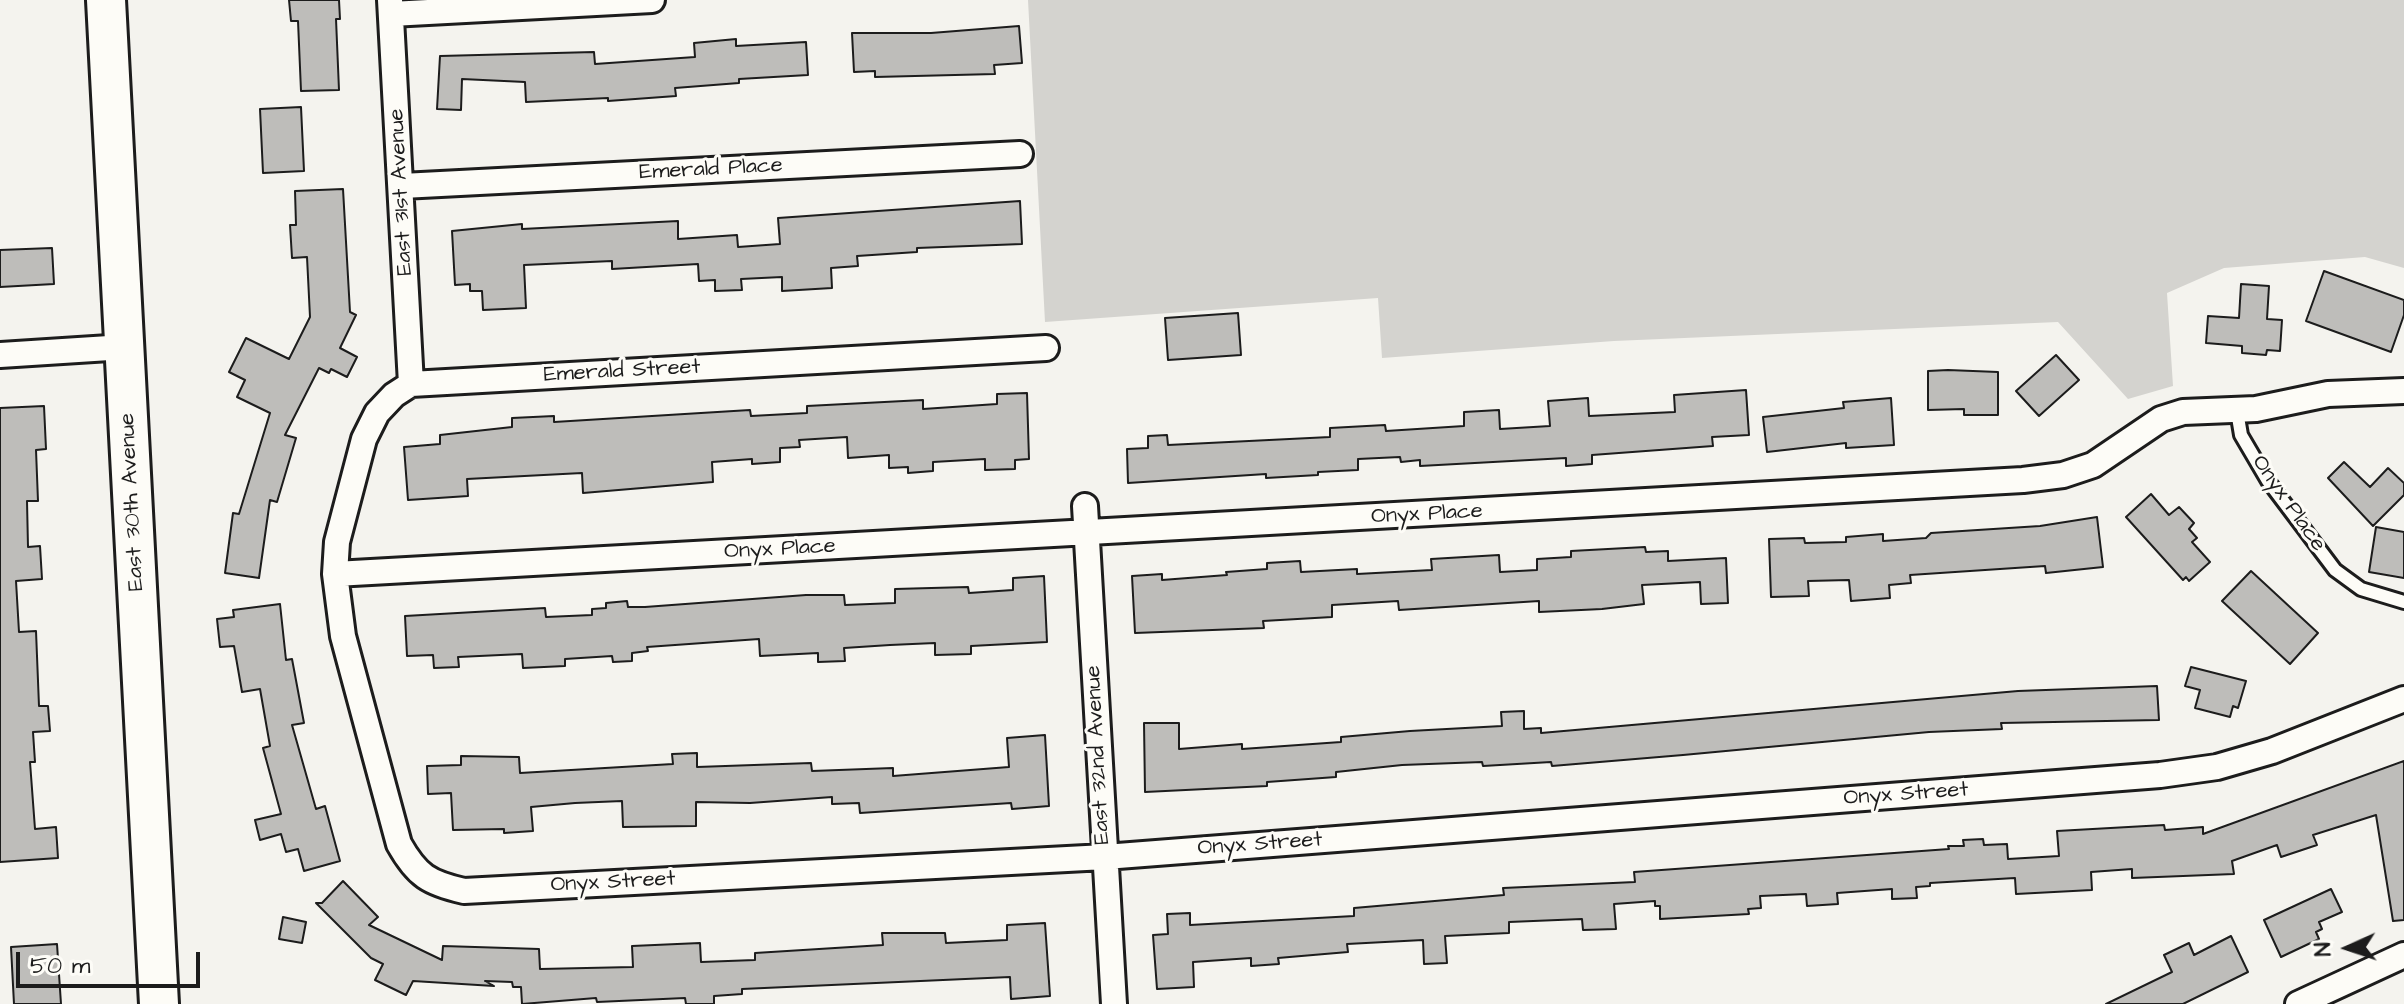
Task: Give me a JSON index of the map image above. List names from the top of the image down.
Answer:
{
  "streets": {
    "main road": ["East 30th Avenue"],
    "street": [
      "Emerald Place",
      "East 31st Avenue",
      "Emerald Street",
      "Onyx Place",
      "East 32nd Avenue",
      "Onyx Street"
    ]
  },
  "crossings": [
    ["Emerald Place", "East 31st Avenue"],
    ["East 31st Avenue", "Emerald Street"],
    ["Onyx Place", "East 32nd Avenue"],
    ["Onyx Place", "Onyx Street"],
    ["East 32nd Avenue", "Onyx Street"]
  ],
  "scale_bar": "50 m",
  "north": "left"
}
